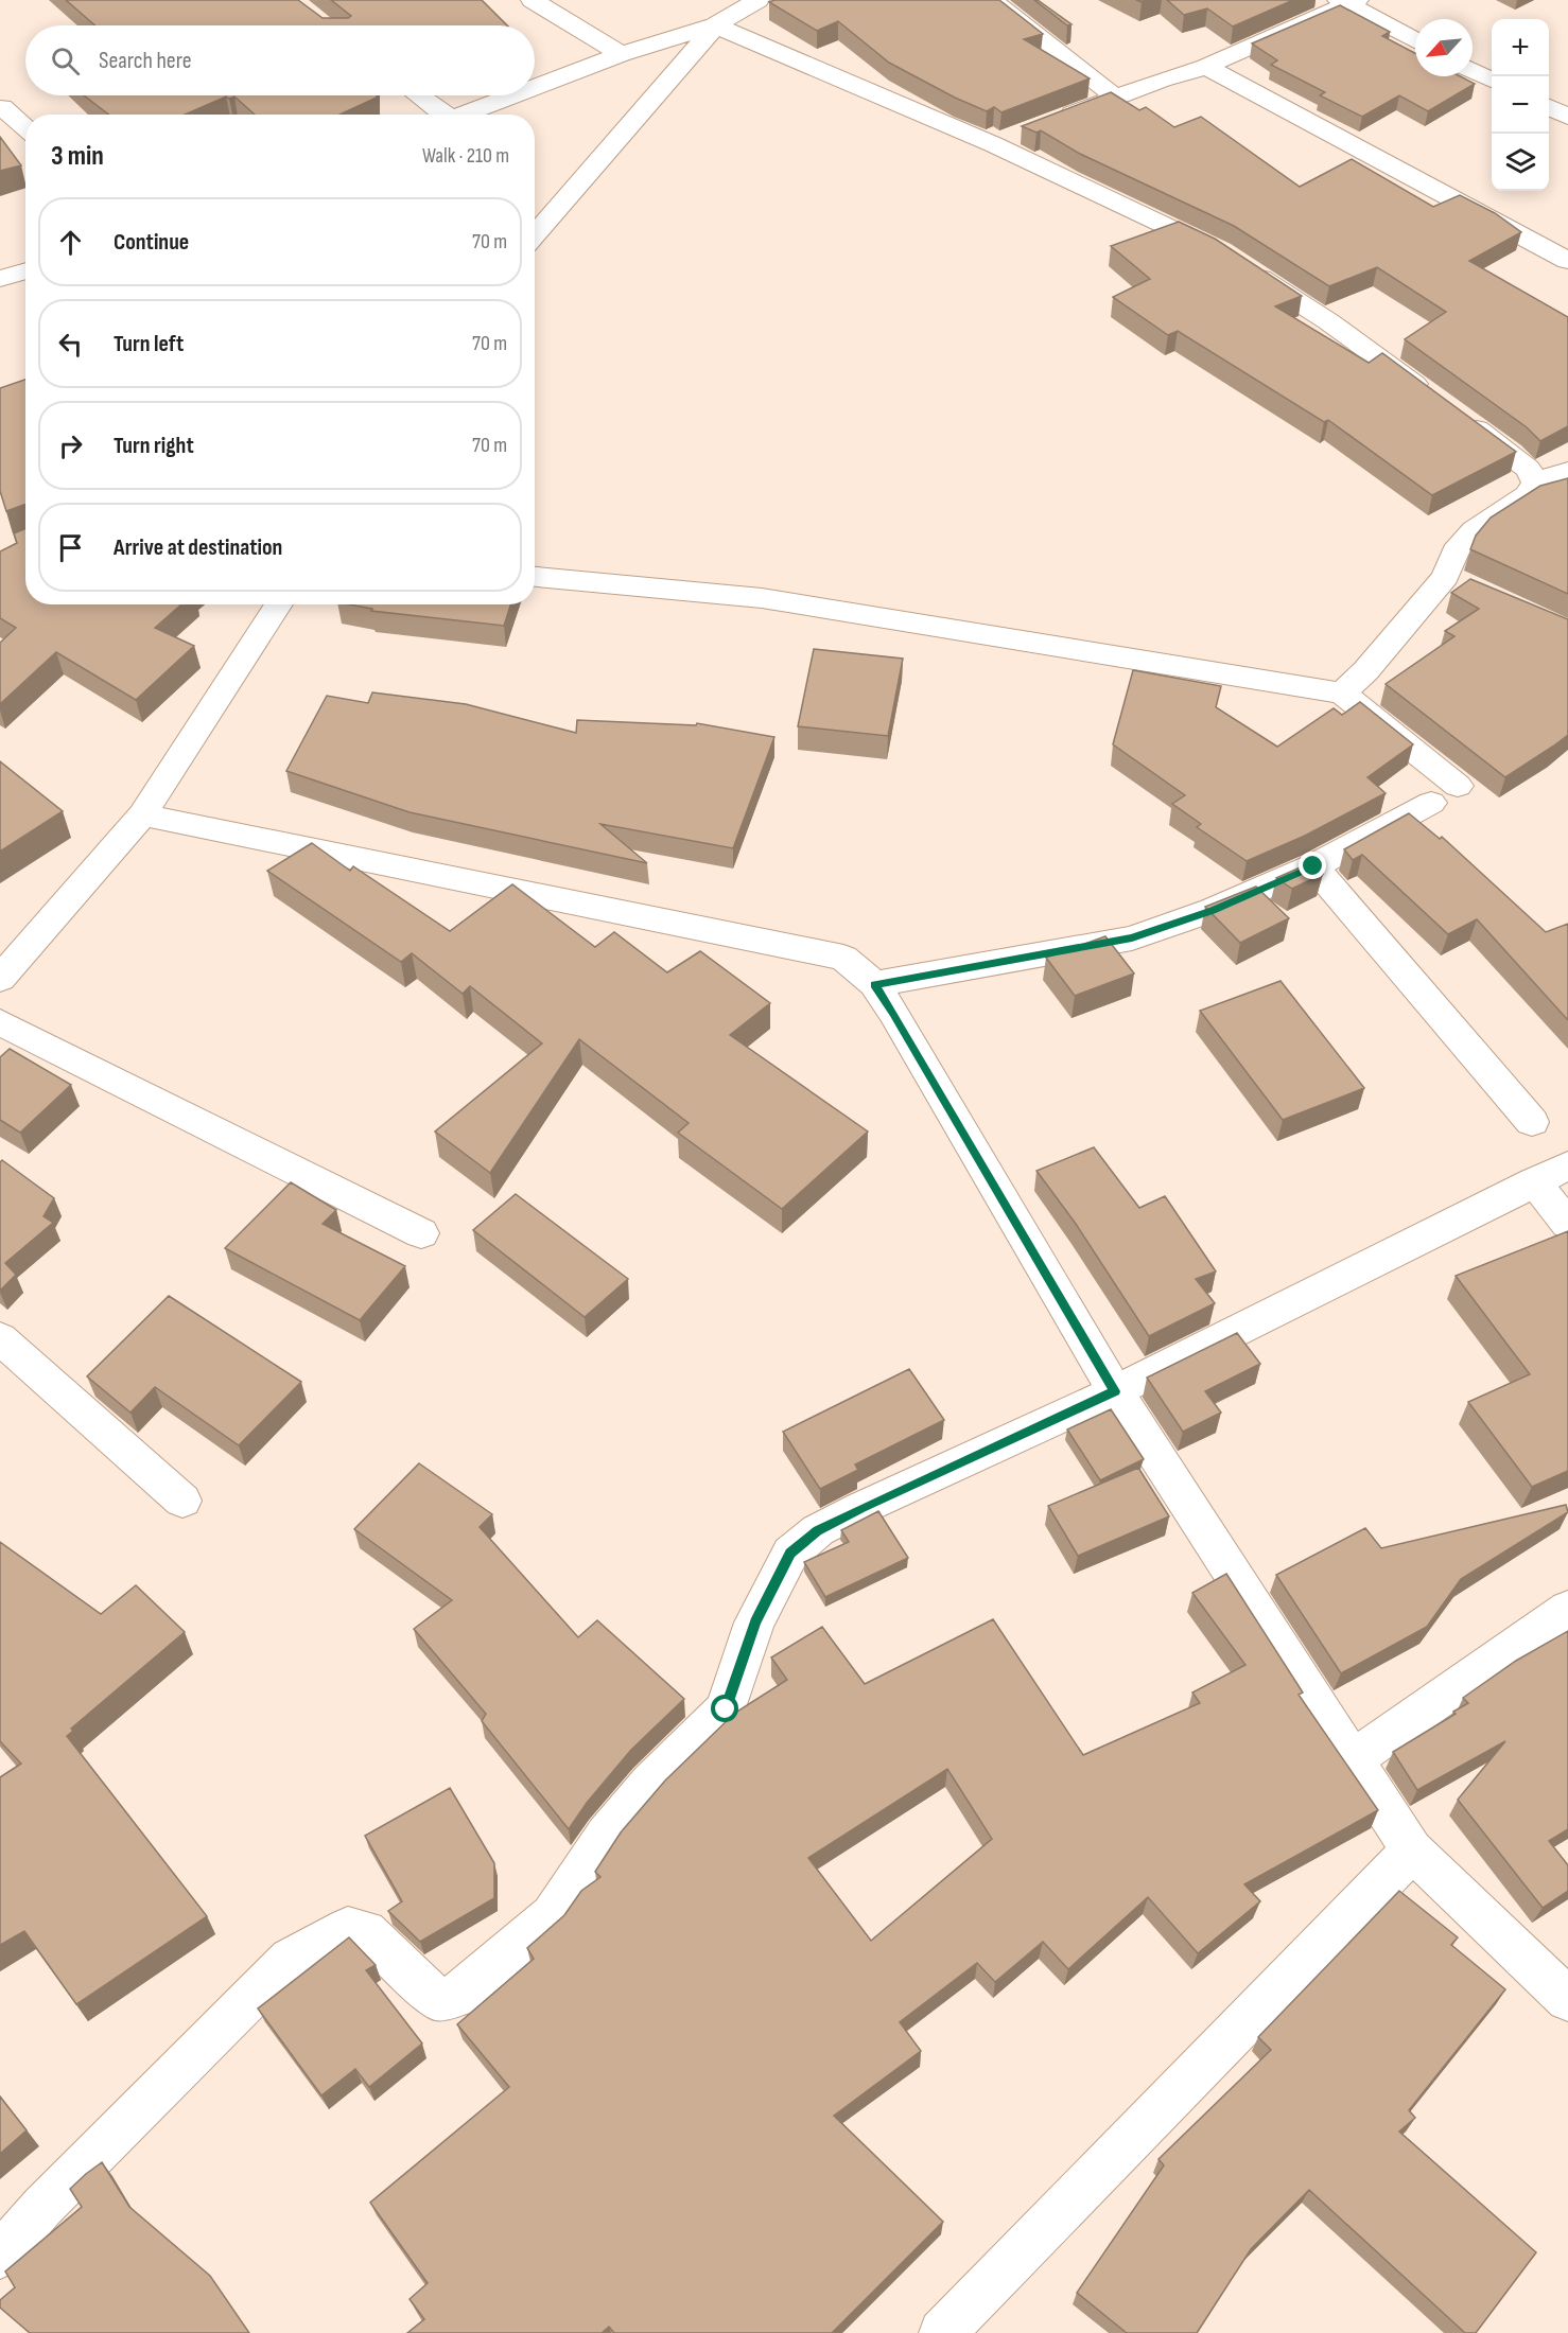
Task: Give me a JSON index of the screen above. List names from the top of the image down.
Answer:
{
  "north": "bottom left",
  "page": {
    "map_buttons": ["+", "−"],
    "search": "Search here",
    "heading": ["3 min", "Walk · 210 m"],
    "list": [
      ["Continue", "70 m"],
      ["Turn left", "70 m"],
      ["Turn right", "70 m"],
      "Arrive at destination"
    ]
  }
}
